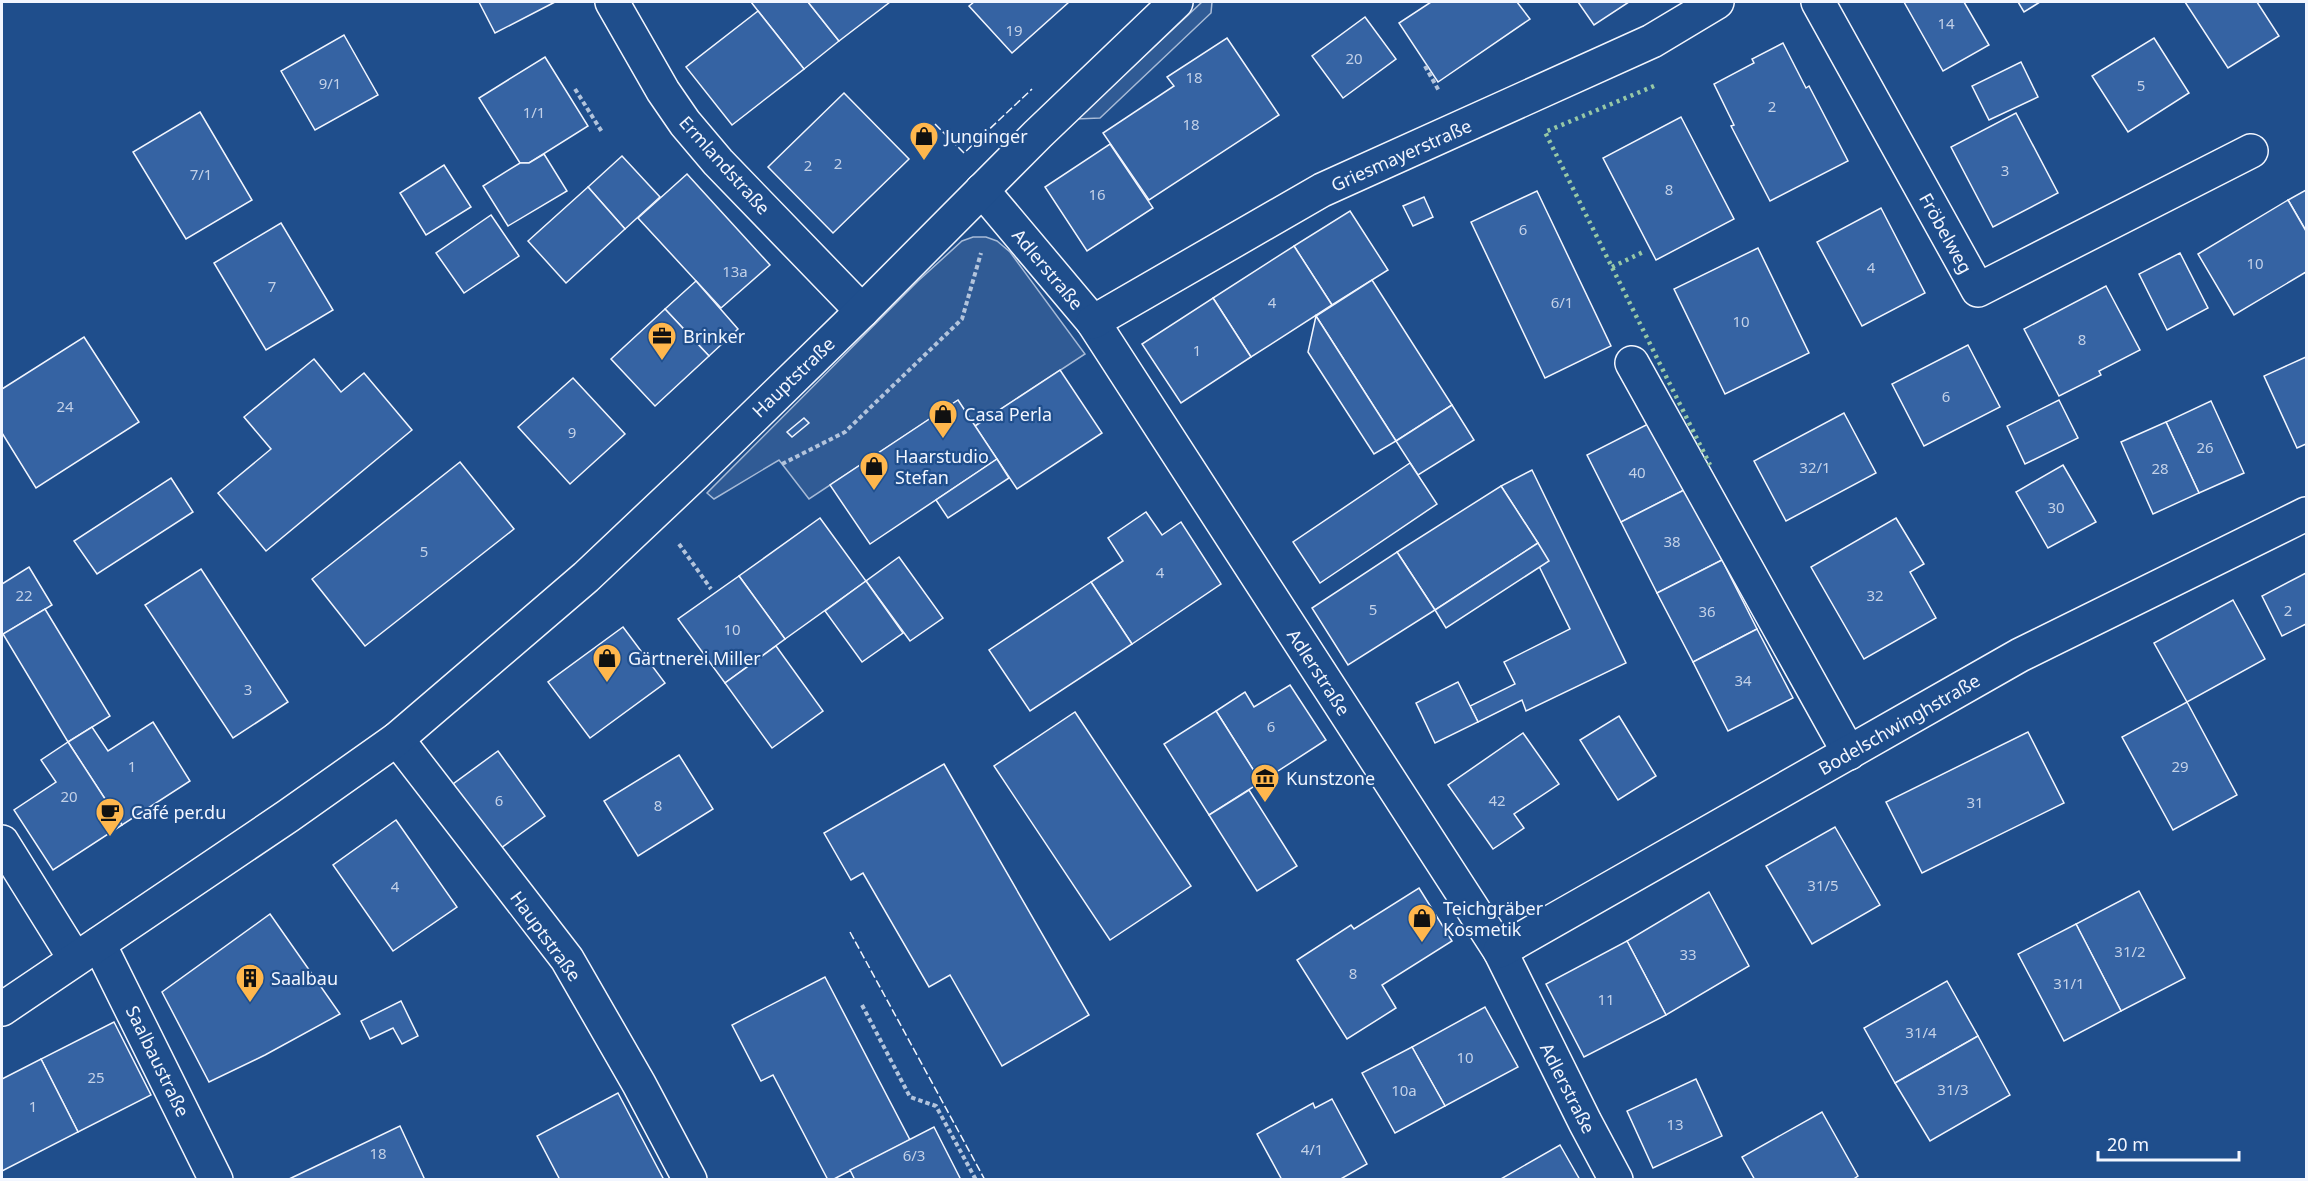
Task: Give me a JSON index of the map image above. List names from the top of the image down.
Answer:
{
  "streets": {
    "street": [
      "Griesmayerstraße",
      "Ermlandstraße",
      "Fröbelweg",
      "Adlerstraße",
      "Hauptstraße",
      "Bodelschwinghstraße",
      "Saalbaustraße"
    ]
  },
  "crossings": [
    ["Griesmayerstraße", "Adlerstraße"],
    ["Ermlandstraße", "Hauptstraße"],
    ["Adlerstraße", "Hauptstraße"],
    ["Adlerstraße", "Bodelschwinghstraße"],
    ["Hauptstraße", "Saalbaustraße"]
  ],
  "places": {
    "shop": [
      "Junginger",
      "Casa Perla",
      "Haarstudio Stefan",
      "Gärtnerei Miller",
      "Teichgräber Kosmetik"
    ],
    "office": ["Brinker"],
    "museum": ["Kunstzone"],
    "cafe": ["Café per.du"],
    "building": ["Saalbau"]
  },
  "house_numbers": [
    "14",
    "19",
    "20",
    "18",
    "9/1",
    "5",
    "2",
    "1/1",
    "18",
    "2",
    "2",
    "3",
    "7/1",
    "8",
    "16",
    "6",
    "10",
    "4",
    "13a",
    "7",
    "4",
    "6/1",
    "10",
    "8",
    "1",
    "6",
    "24",
    "9",
    "26",
    "32/1",
    "28",
    "40",
    "30",
    "38",
    "5",
    "4",
    "22",
    "32",
    "5",
    "2",
    "36",
    "10",
    "34",
    "3",
    "6",
    "1",
    "29",
    "20",
    "6",
    "42",
    "31",
    "8",
    "31/5",
    "4",
    "31/2",
    "33",
    "8",
    "31/1",
    "11",
    "31/4",
    "10",
    "25",
    "31/3",
    "10a",
    "1",
    "13",
    "4/1",
    "18",
    "6/3"
  ],
  "scale_bar": "20 m"
}
